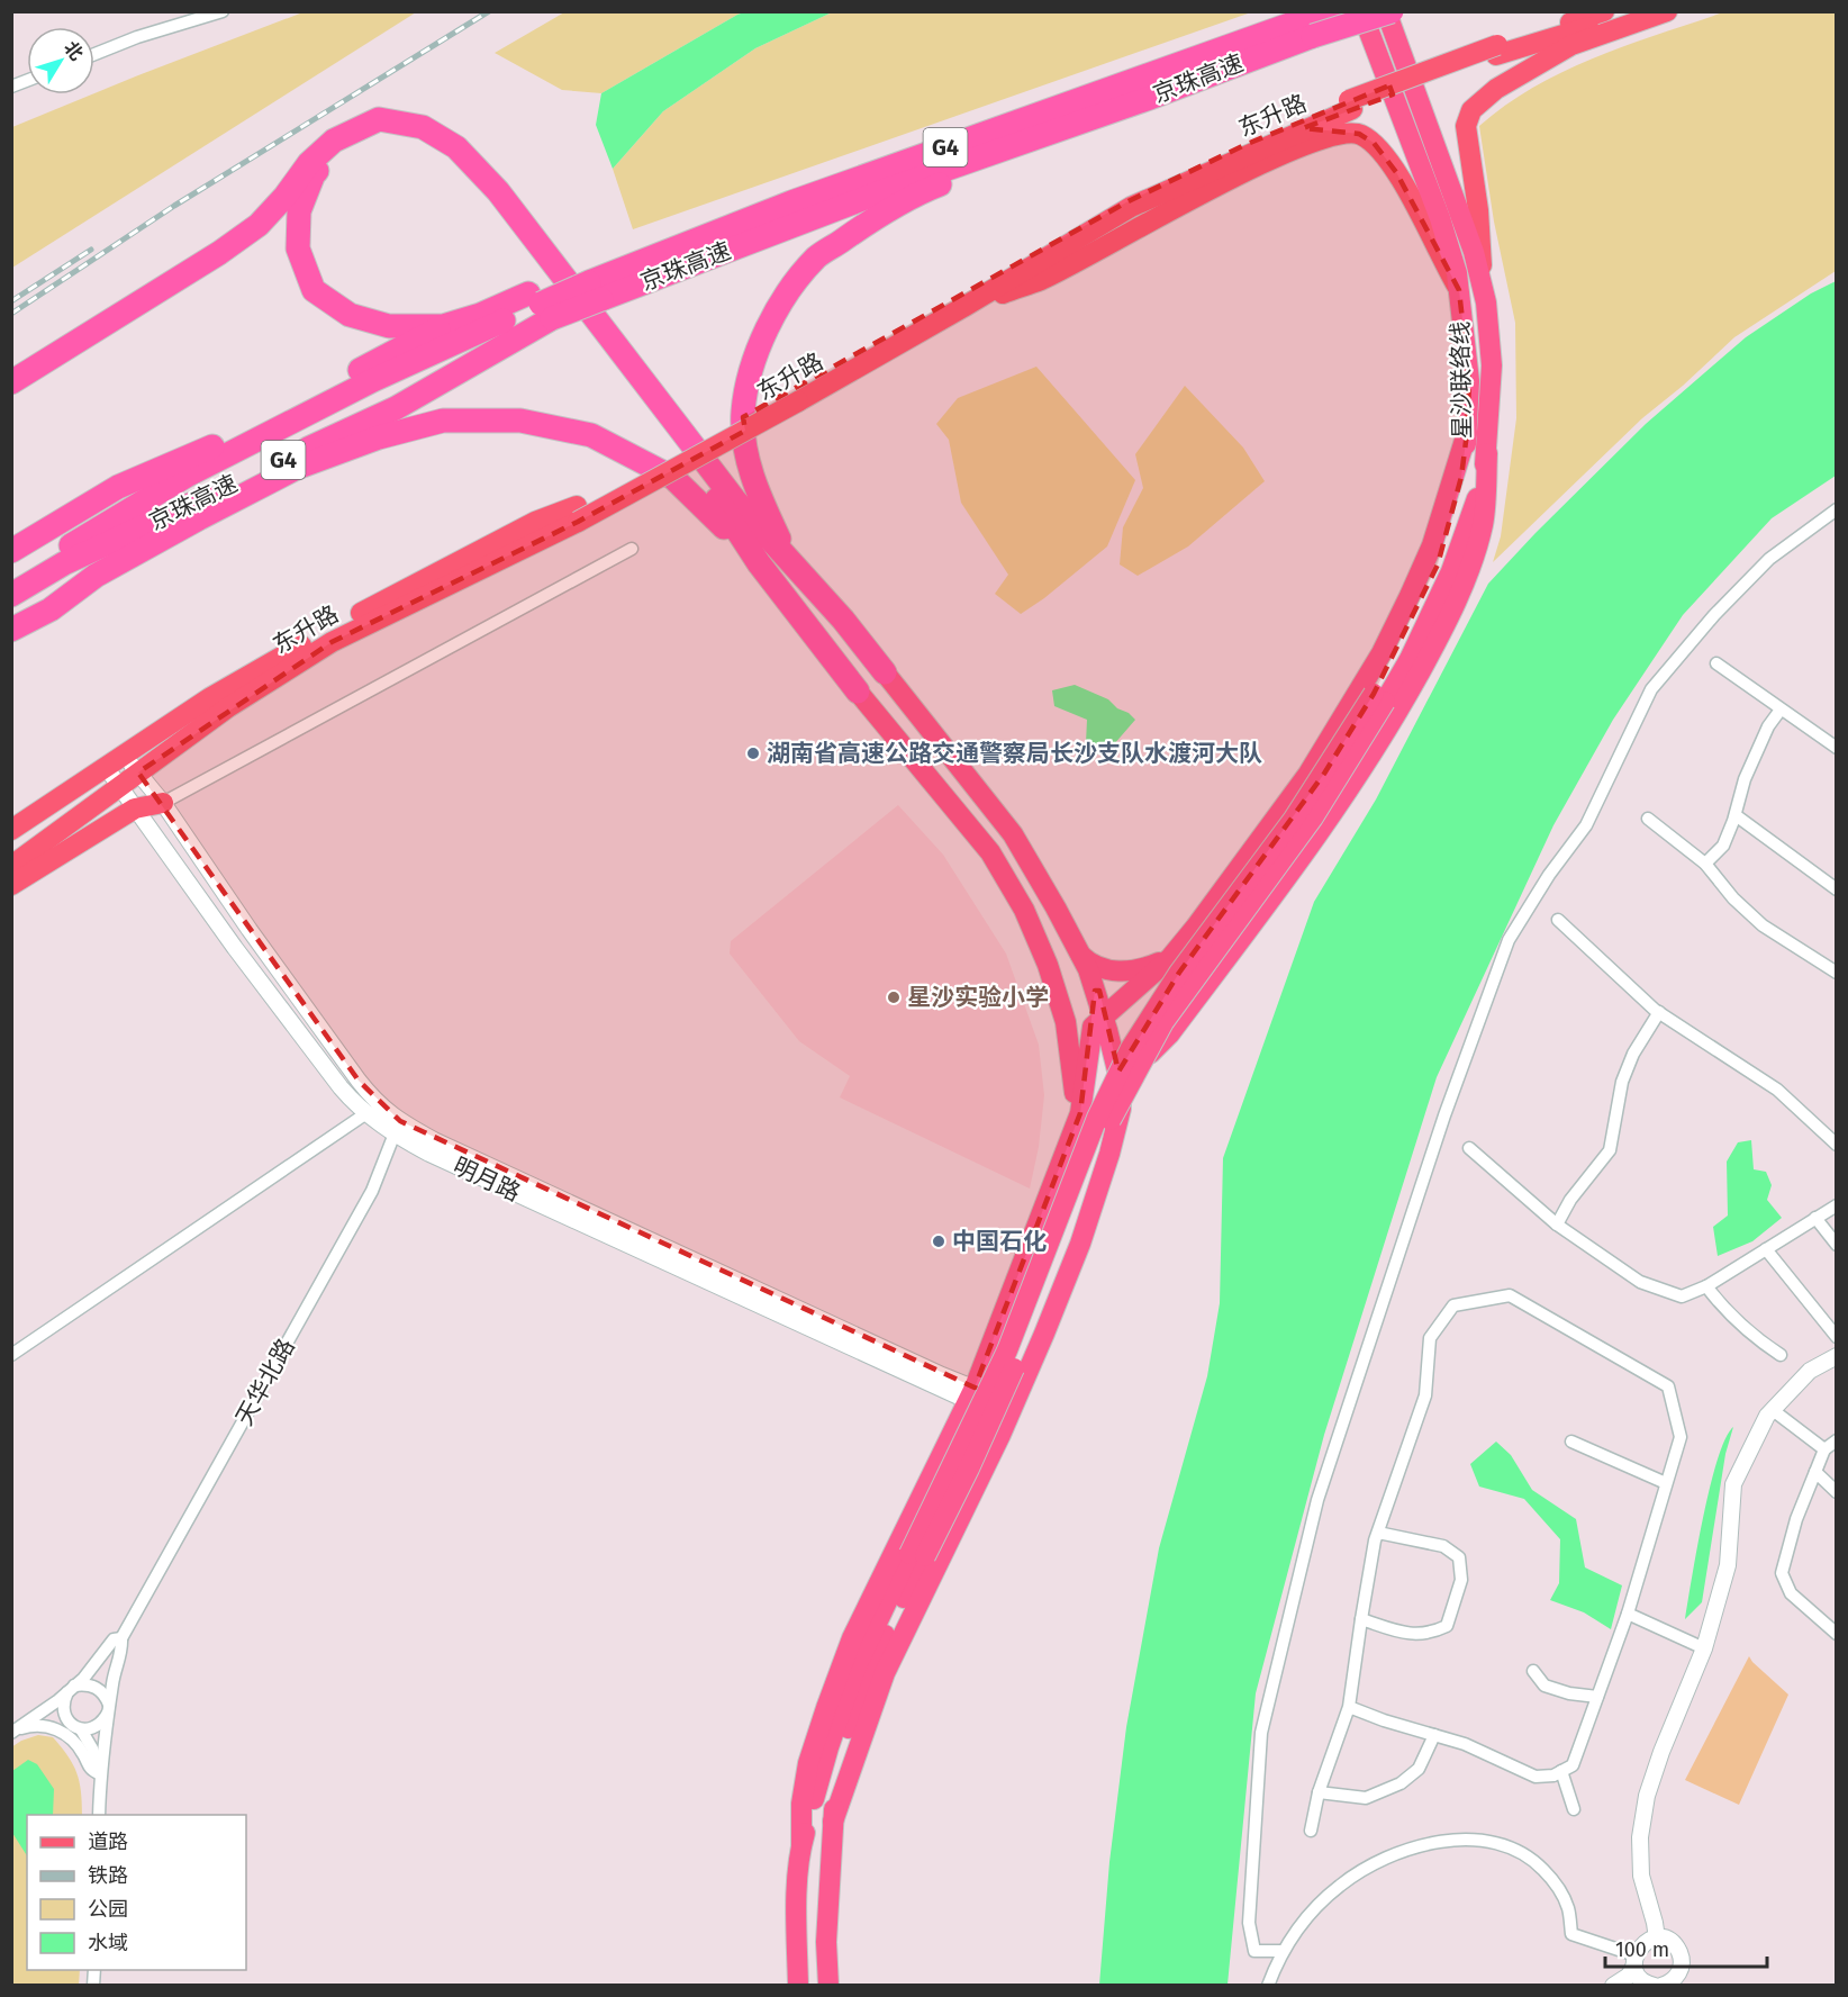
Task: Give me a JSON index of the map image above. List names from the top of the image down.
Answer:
{
  "streets": {
    "highway": ["京珠高速", "G4", "星沙联络线"],
    "main road": ["东升路"],
    "street": ["明月路", "天华北路"]
  },
  "crossings": [
    ["东升路", "明月路"],
    ["明月路", "天华北路"]
  ],
  "places": ["湖南省高速公路交通警察局长沙支队水渡河大队", "星沙实验小学", "中国石化"],
  "legend": [
    "道路",
    "铁路",
    "公园",
    "水域"
  ],
  "scale_bar": "100 m",
  "north": "top right"
}
